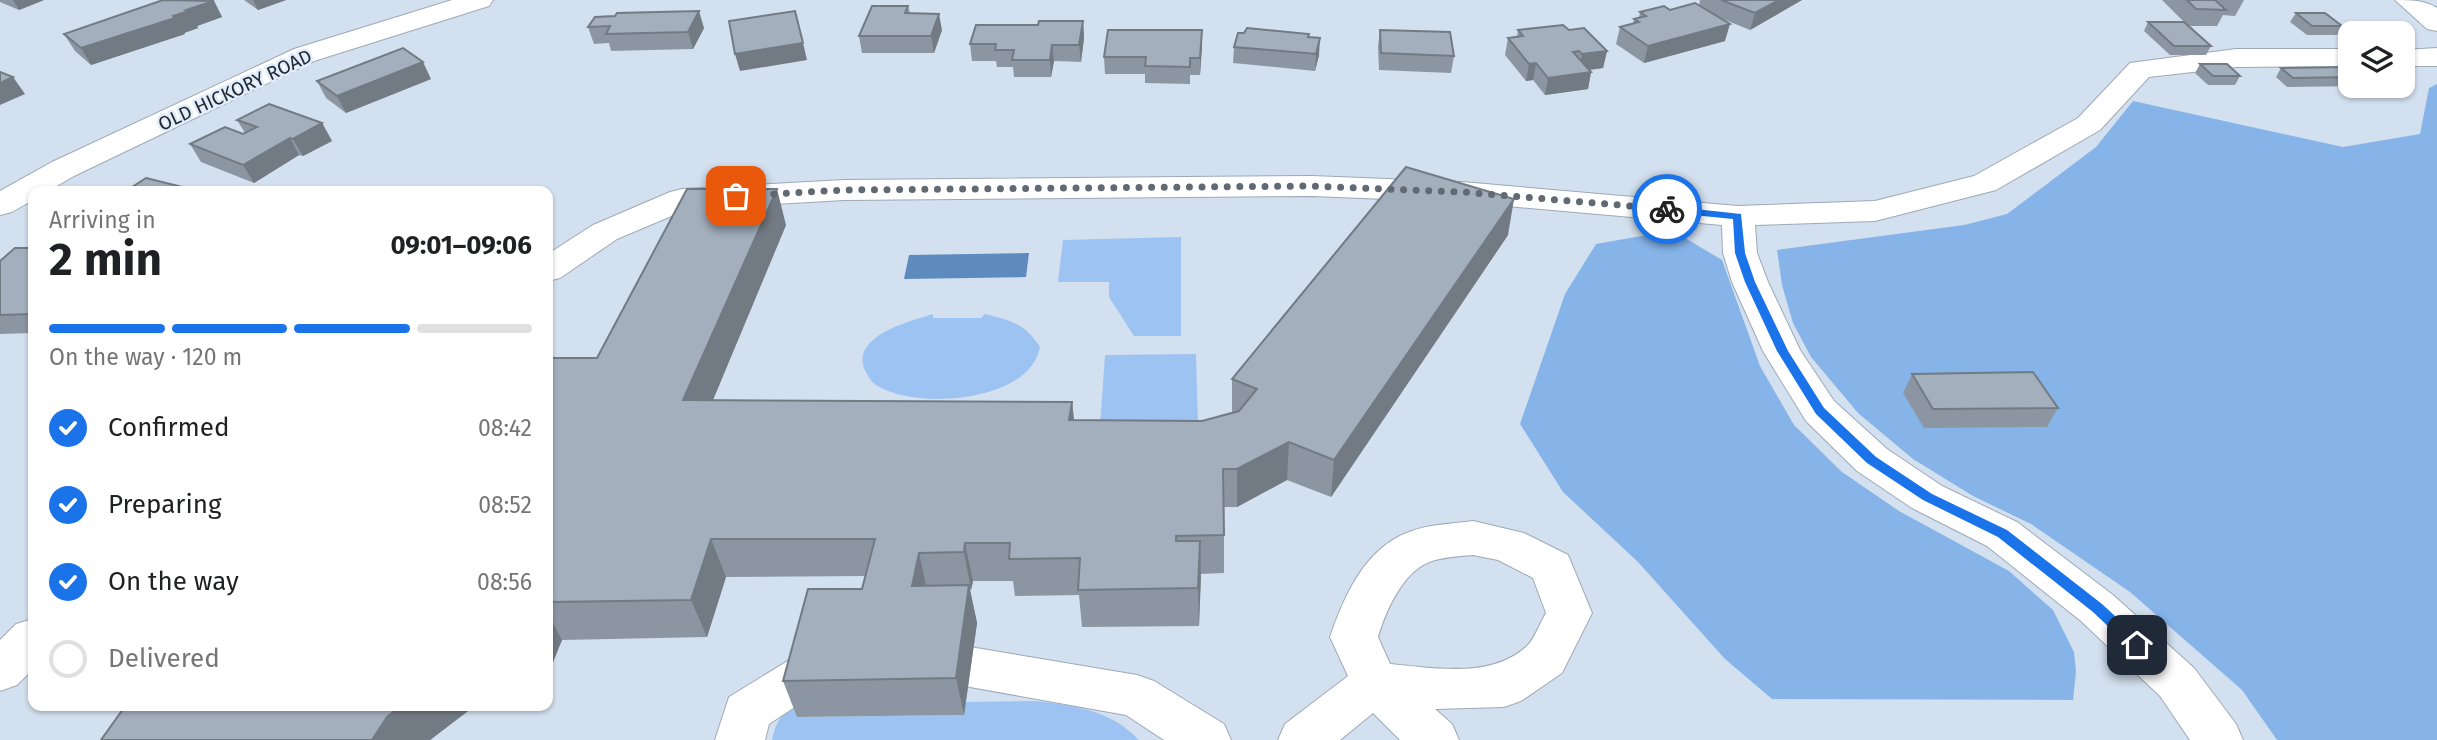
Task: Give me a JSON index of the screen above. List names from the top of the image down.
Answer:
{
  "streets": {
    "street": ["OLD HICKORY ROAD"]
  },
  "page": {
    "heading": ["2 min", "Arriving in", "09:01–09:06"],
    "bar": "On the way · 120 m",
    "list": [
      ["Confirmed", "08:42"],
      ["Preparing", "08:52"],
      ["On the way", "08:56"],
      "Delivered"
    ]
  }
}
